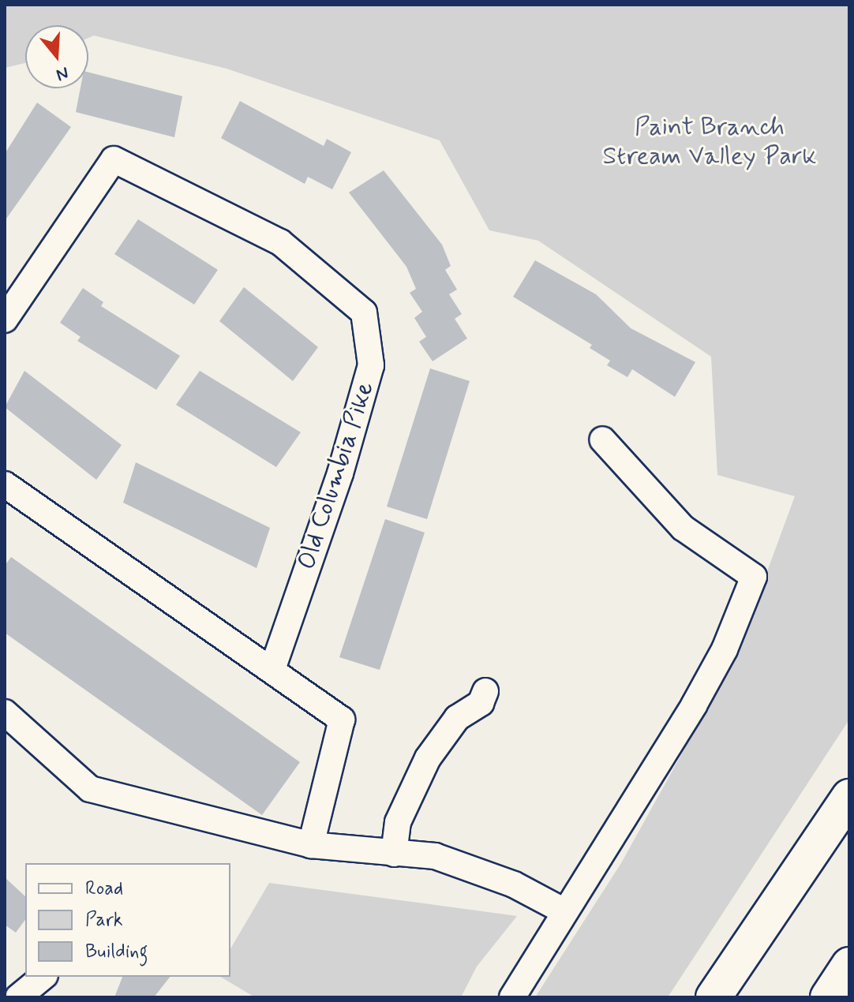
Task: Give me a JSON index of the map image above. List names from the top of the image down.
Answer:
{
  "streets": {
    "street": ["Old Columbia Pike"]
  },
  "parks": ["Paint Branch Stream Valley Park"],
  "legend": ["Road", "Park", "Building"],
  "north": "bottom"
}
